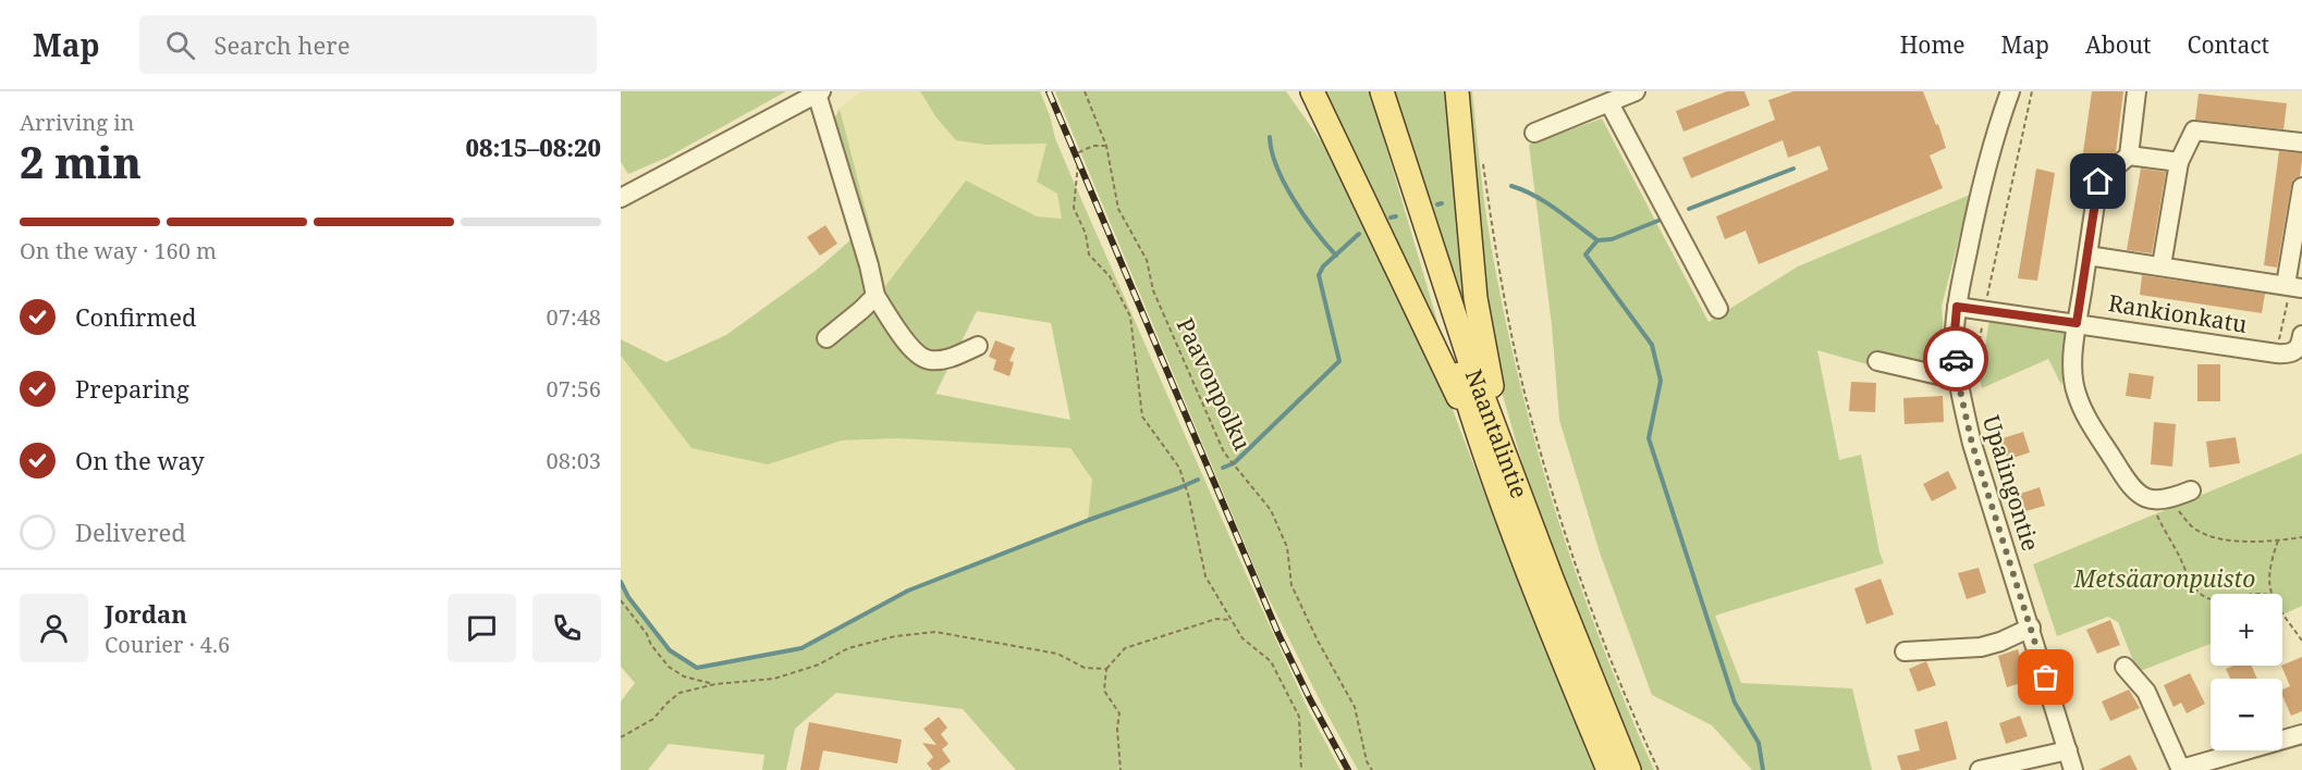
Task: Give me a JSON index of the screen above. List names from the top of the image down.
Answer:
{
  "streets": {
    "main road": ["Naantalintie"],
    "street": ["Rankionkatu", "Upalingontie"],
    "path": ["Paavonpolku"]
  },
  "crossings": [
    ["Rankionkatu", "Upalingontie"]
  ],
  "parks": ["Metsäaronpuisto"],
  "page": {
    "header": "Map",
    "search": "Search here",
    "nav": [
      "Home",
      "Map",
      "About",
      "Contact"
    ],
    "heading": ["2 min", "Arriving in", "08:15–08:20"],
    "panel": ["Jordan", "Courier · 4.6"],
    "bar": "On the way · 160 m",
    "list": [
      ["Confirmed", "07:48"],
      ["Preparing", "07:56"],
      ["On the way", "08:03"],
      "Delivered"
    ],
    "map_buttons": ["+", "−"]
  }
}
